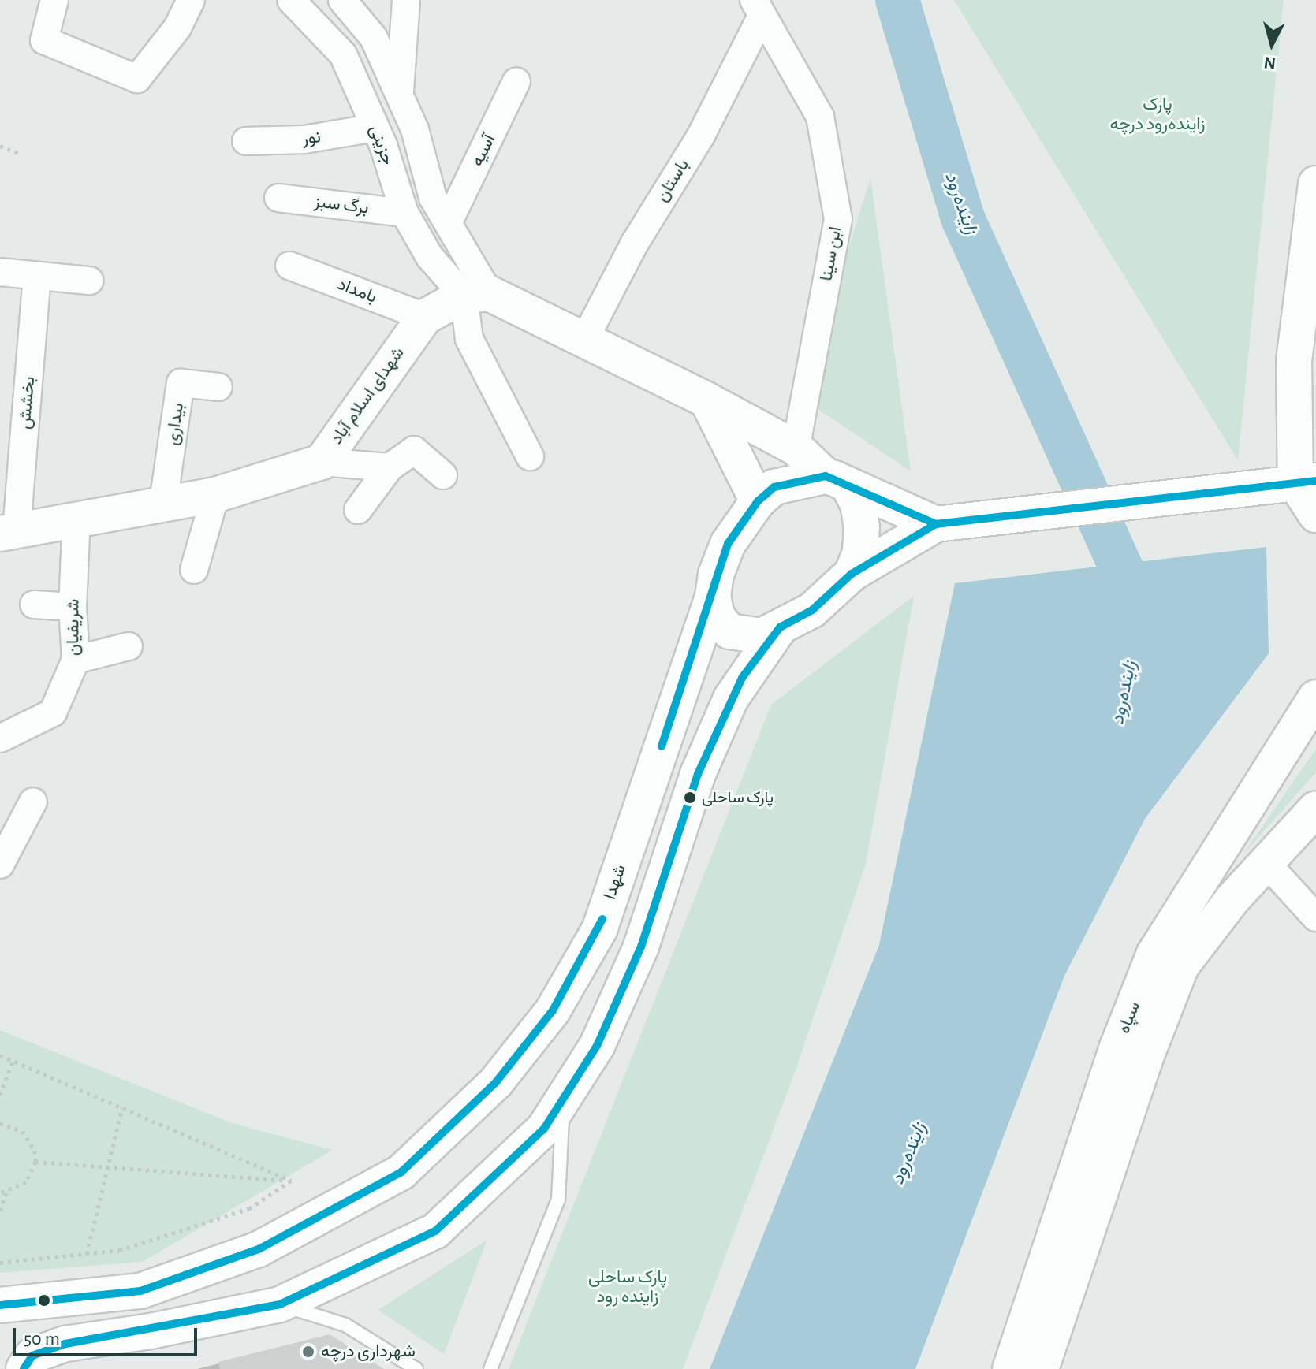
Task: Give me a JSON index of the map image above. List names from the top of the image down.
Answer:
{
  "streets": {
    "main road": ["شهدای اسلام آباد", "شهدا", "سپاه"],
    "street": [
      "نور",
      "جزینی",
      "آسیه",
      "باستان",
      "برگ سبز",
      "ابن سینا",
      "بامداد",
      "بخشش",
      "بیداری",
      "شریفیان"
    ]
  },
  "crossings": [
    ["نور", "جزینی"],
    ["جزینی", "برگ سبز"],
    ["جزینی", "شهدای اسلام آباد"],
    ["باستان", "ابن سینا"],
    ["بامداد", "شهدای اسلام آباد"],
    ["شهدای اسلام آباد", "بخشش"],
    ["شهدای اسلام آباد", "بیداری"],
    ["شهدای اسلام آباد", "شریفیان"]
  ],
  "water": ["زاینده‌رود"],
  "parks": ["پارک زاینده‌رود درچه", "پارک ساحلی زاینده رود"],
  "places": ["پارک ساحلی", "شهرداری درچه"],
  "scale_bar": "50 m",
  "north": "bottom"
}
